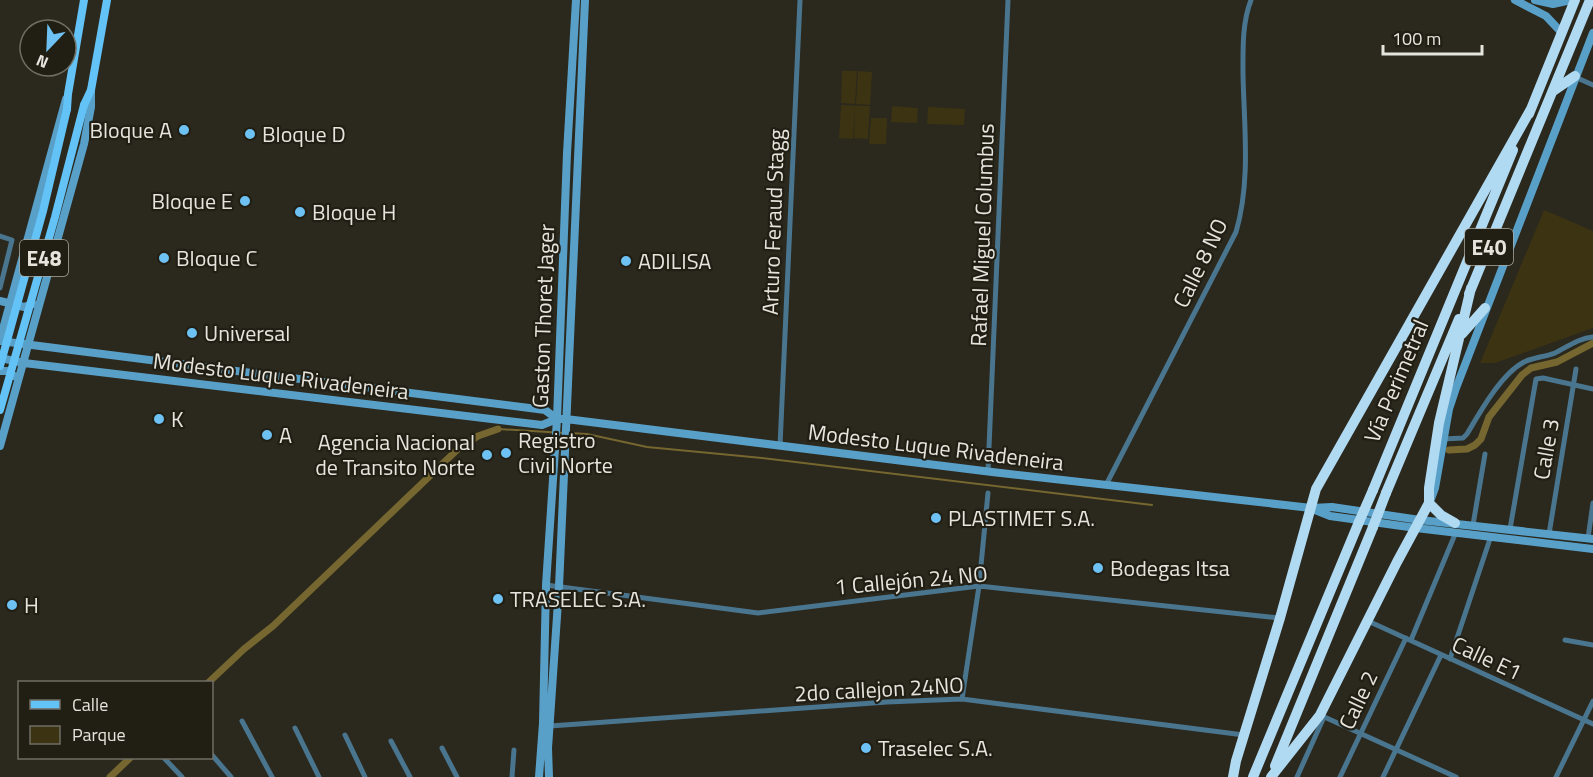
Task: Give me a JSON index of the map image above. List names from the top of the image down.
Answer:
{
  "streets": {
    "highway": ["E40", "Vía Perimetral"],
    "main road": ["E48"],
    "street": [
      "Arturo Feraud Stagg",
      "Rafael Miguel Columbus",
      "Calle 8 NO",
      "Gaston Thoret Jager",
      "Modesto Luque Rivadeneira",
      "Calle 3",
      "1 Callejón 24 NO",
      "Calle E1",
      "2do callejon 24NO",
      "Calle 2"
    ]
  },
  "crossings": [
    ["Arturo Feraud Stagg", "Modesto Luque Rivadeneira"],
    ["Rafael Miguel Columbus", "Modesto Luque Rivadeneira"],
    ["E48", "Modesto Luque Rivadeneira"],
    ["Calle 8 NO", "Modesto Luque Rivadeneira"],
    ["Gaston Thoret Jager", "Modesto Luque Rivadeneira"],
    ["Gaston Thoret Jager", "1 Callejón 24 NO"],
    ["Gaston Thoret Jager", "2do callejon 24NO"],
    ["Modesto Luque Rivadeneira", "Calle 3"],
    ["Modesto Luque Rivadeneira", "Calle 2"],
    ["Calle E1", "Calle 2"]
  ],
  "places": [
    "Bloque A",
    "Bloque D",
    "Bloque E",
    "Bloque H",
    "Bloque C",
    "ADILISA",
    "Universal",
    "K",
    "A",
    "Registro Civil Norte",
    "Agencia Nacional de Transito Norte",
    "PLASTIMET S.A.",
    "Bodegas Itsa",
    "TRASELEC S.A.",
    "H",
    "Traselec S.A."
  ],
  "legend": ["Calle", "Parque"],
  "scale_bar": "100 m",
  "north": "bottom left"
}
